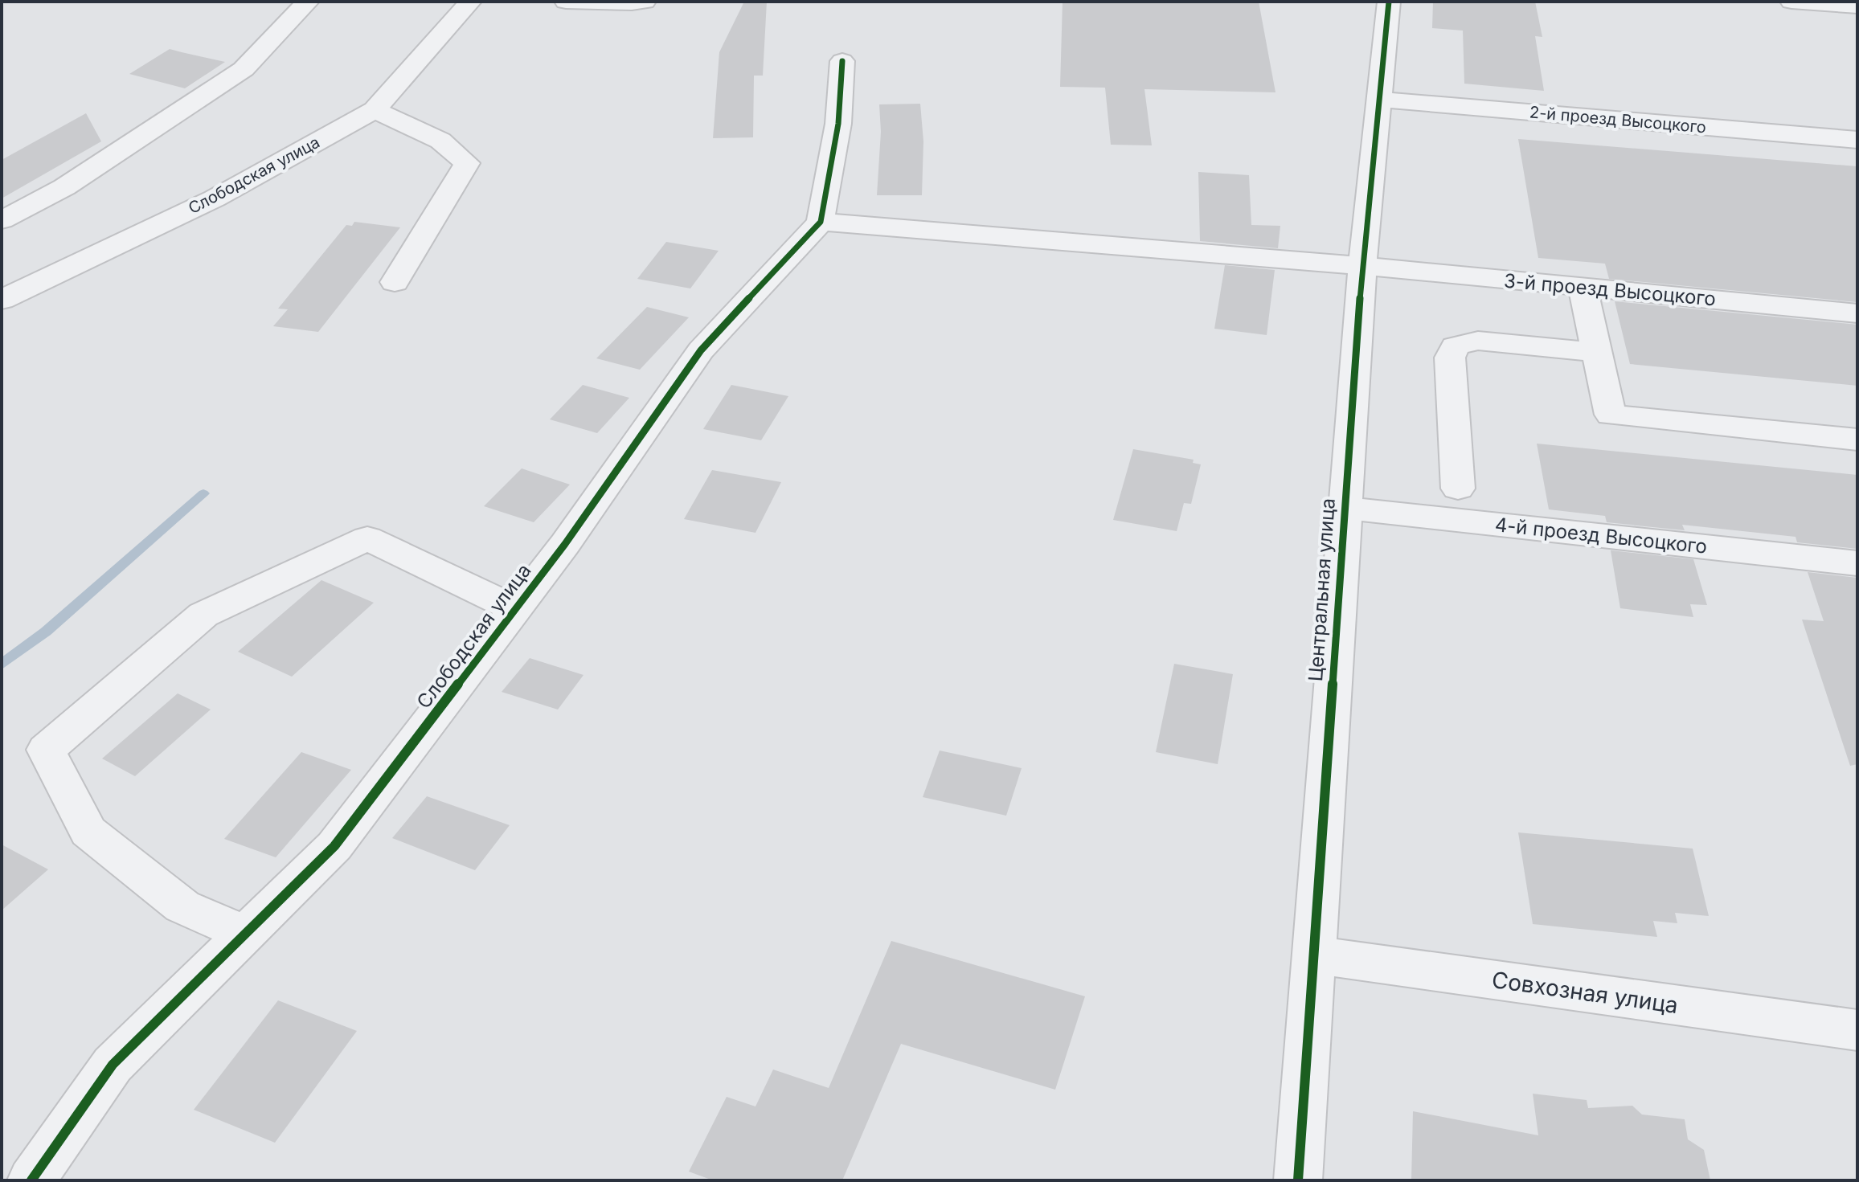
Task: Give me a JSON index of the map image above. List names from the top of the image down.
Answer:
{
  "streets": {
    "street": [
      "2-й проезд Высоцкого",
      "Слободская улица",
      "3-й проезд Высоцкого",
      "4-й проезд Высоцкого",
      "Центральная улица",
      "Совхозная улица"
    ]
  },
  "crossings": [
    ["2-й проезд Высоцкого", "Центральная улица"],
    ["Слободская улица", "3-й проезд Высоцкого"],
    ["3-й проезд Высоцкого", "Центральная улица"],
    ["4-й проезд Высоцкого", "Центральная улица"],
    ["Центральная улица", "Совхозная улица"]
  ]
}
